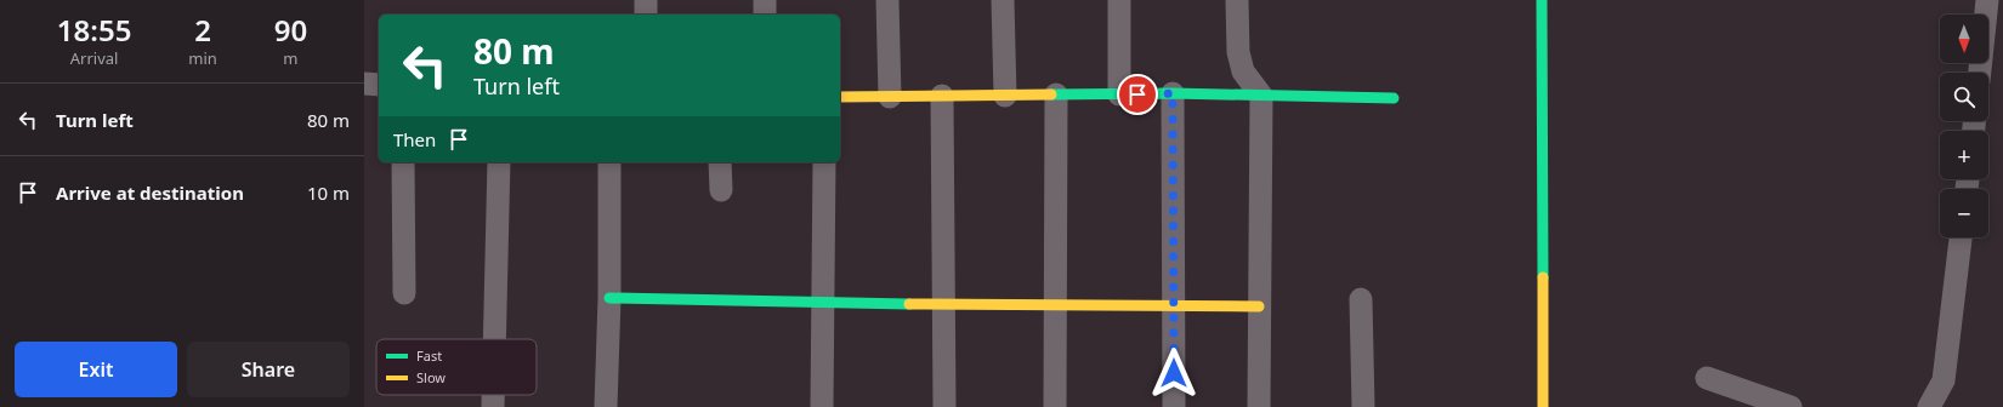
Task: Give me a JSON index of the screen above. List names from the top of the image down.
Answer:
{
  "legend": ["Fast", "Slow"],
  "north": "bottom",
  "page": {
    "eta": [
      "18:55",
      "Arrival",
      "2",
      "min",
      "90",
      "m"
    ],
    "map_buttons": ["+", "−"],
    "turn": ["80 m", "Turn left"],
    "list": [
      {
        "name": "Turn left",
        "value": "80 m"
      },
      {
        "name": "Arrive at destination",
        "value": "10 m"
      }
    ],
    "then": "Then",
    "buttons": ["Exit", "Share"]
  }
}
